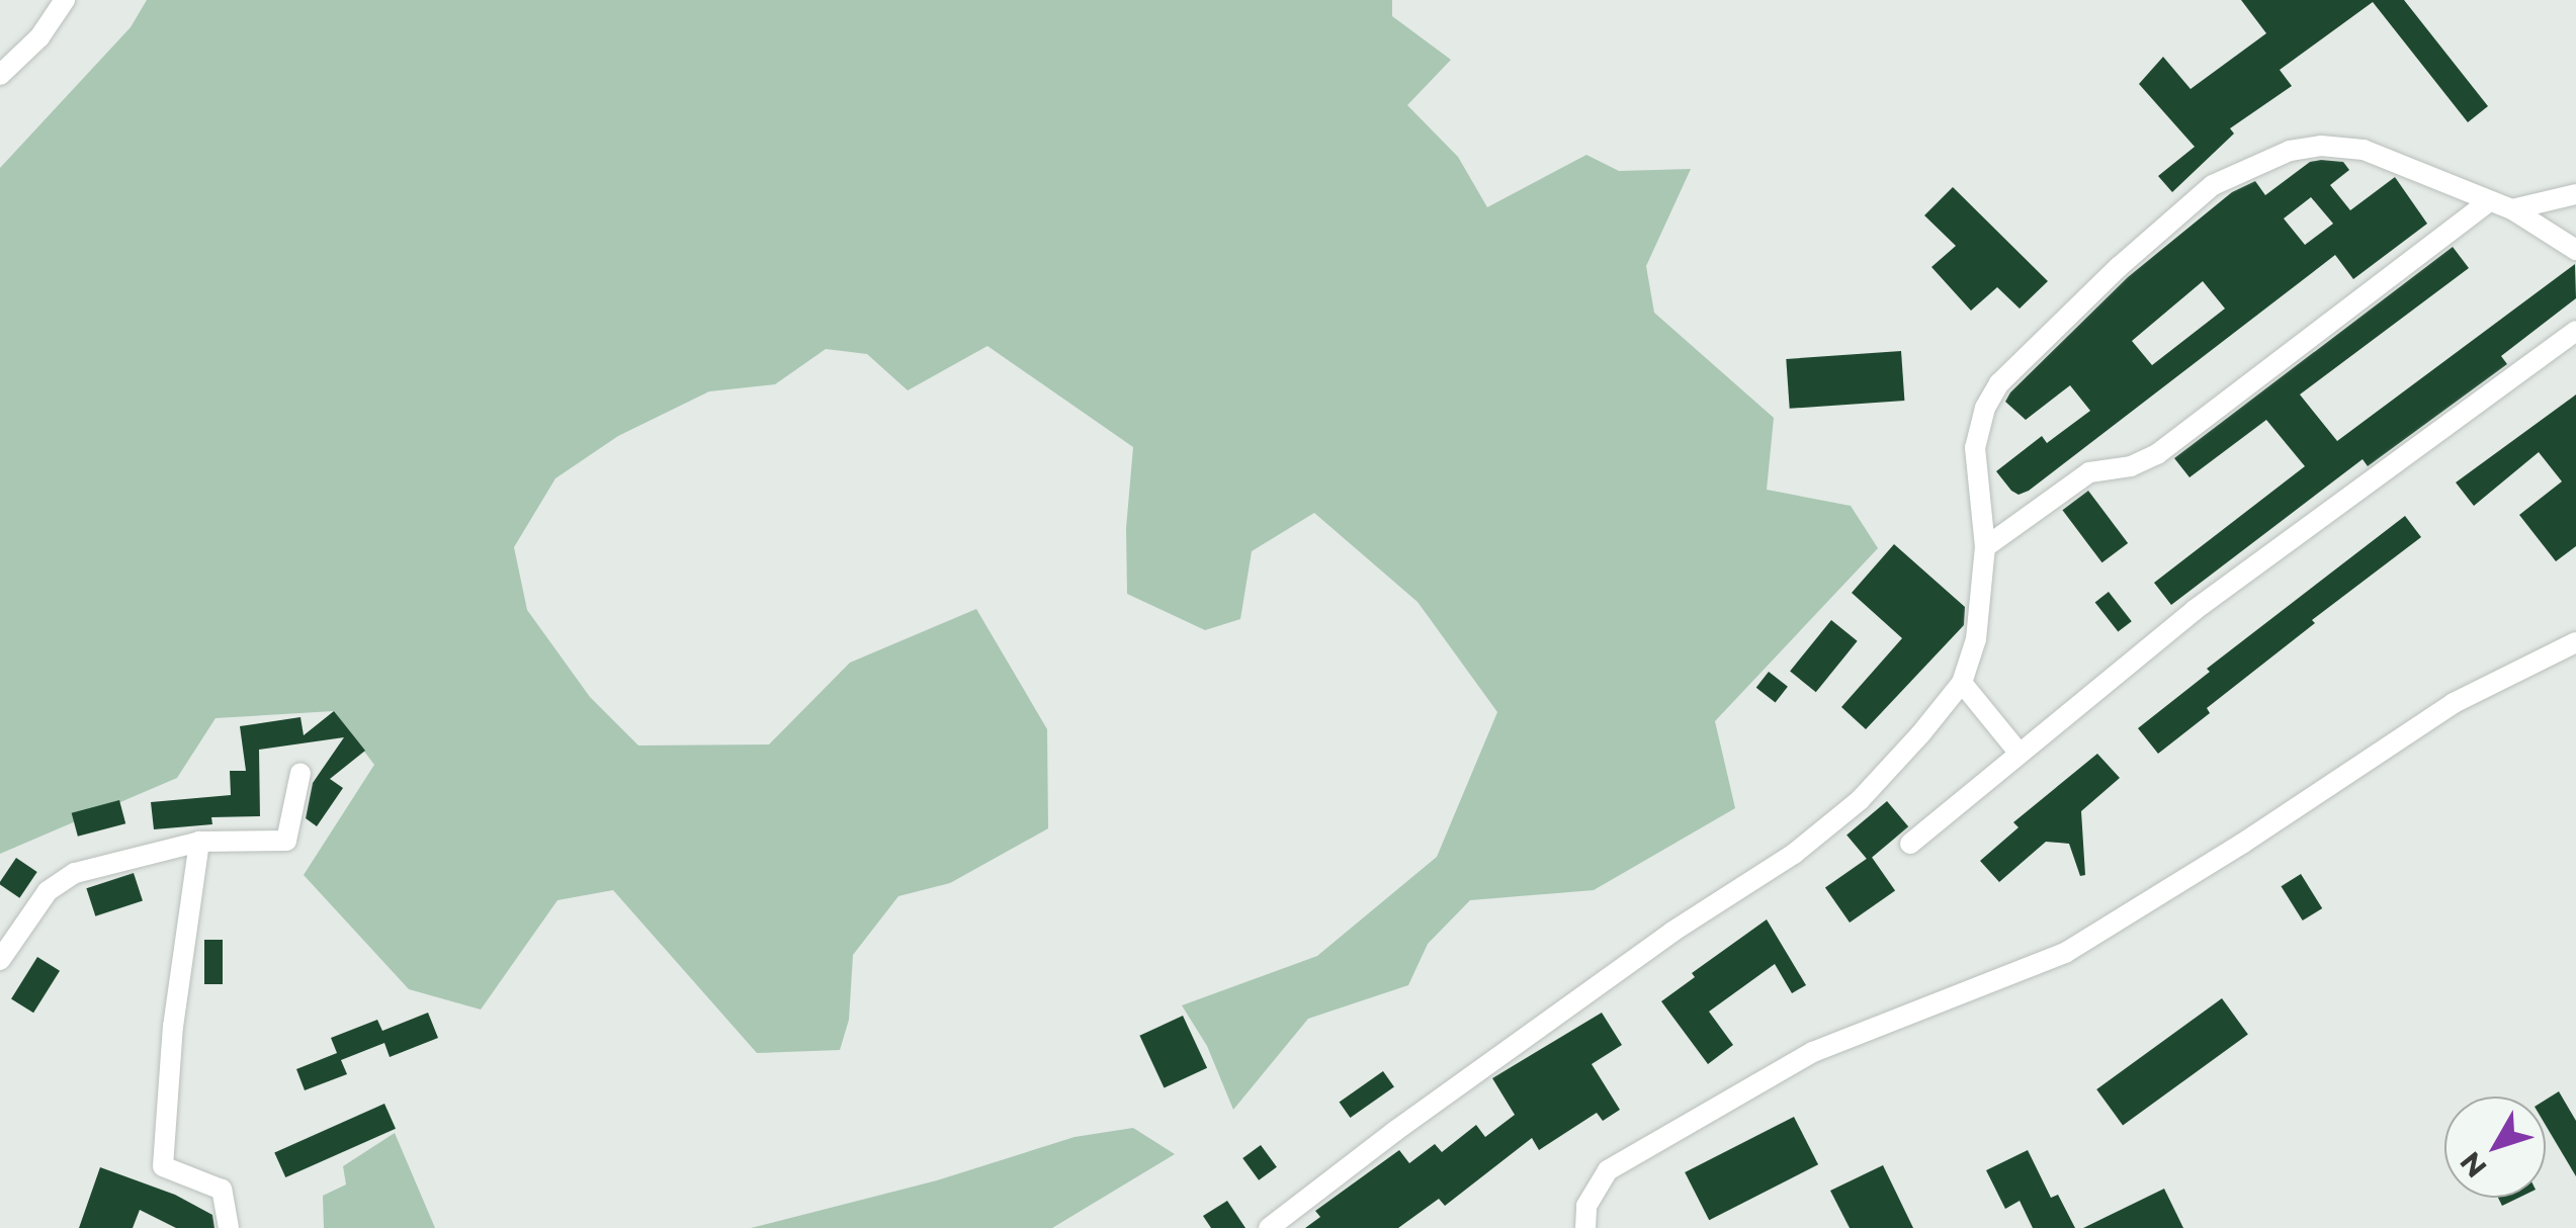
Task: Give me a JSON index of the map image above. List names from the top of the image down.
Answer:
{
  "north": "bottom left"
}
